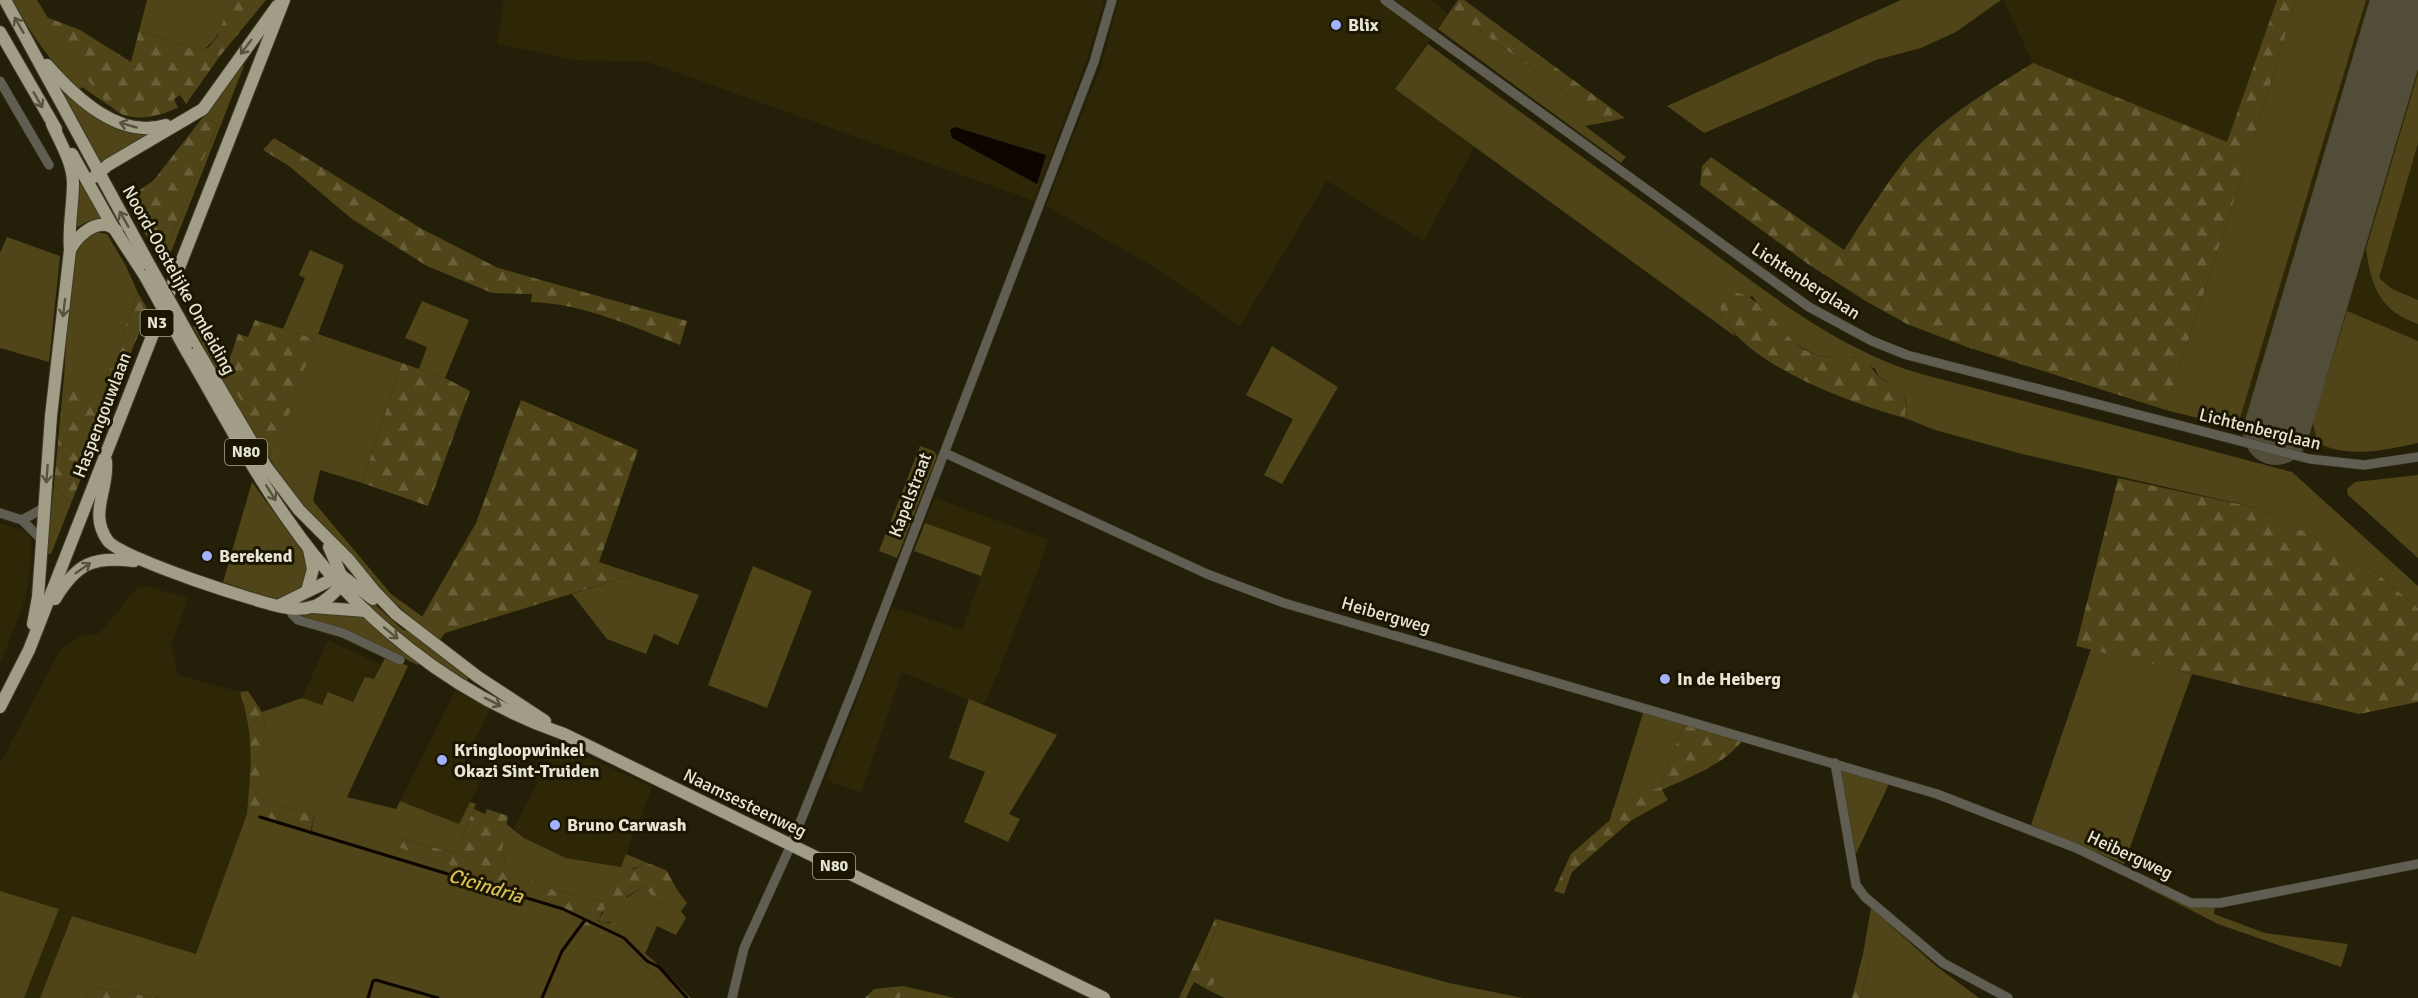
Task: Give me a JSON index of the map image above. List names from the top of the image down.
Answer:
{
  "streets": {
    "main road": [
      "Noord-Oostelijke Omleiding",
      "N3",
      "Haspengouwlaan",
      "N80",
      "Naamsesteenweg"
    ],
    "street": ["Lichtenberglaan", "Kapelstraat", "Heibergweg"]
  },
  "crossings": [
    ["Noord-Oostelijke Omleiding", "N80"],
    ["Noord-Oostelijke Omleiding", "Naamsesteenweg"],
    ["Kapelstraat", "Heibergweg"],
    ["Kapelstraat", "Naamsesteenweg"]
  ],
  "water": ["Cicindria"],
  "places": [
    "Blix",
    "Berekend",
    "In de Heiberg",
    "Kringloopwinkel Okazi Sint-Truiden",
    "Bruno Carwash"
  ]
}
